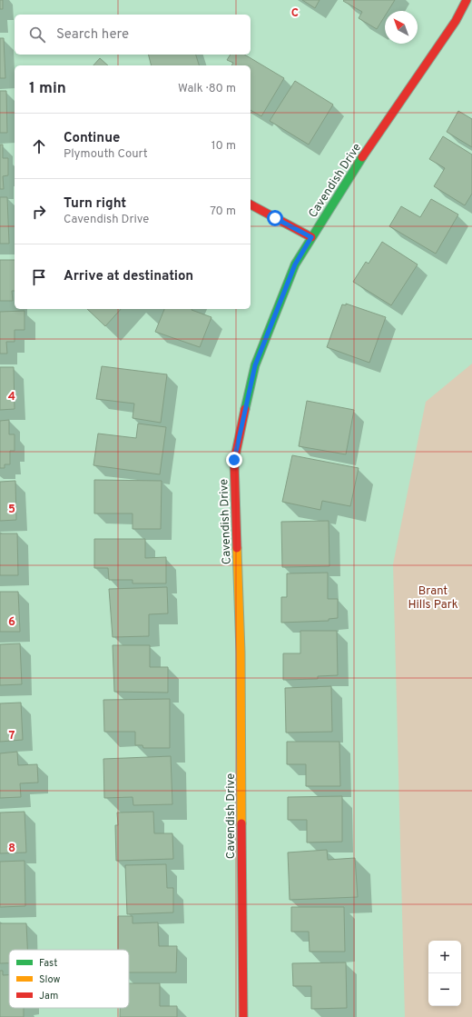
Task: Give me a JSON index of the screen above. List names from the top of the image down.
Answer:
{
  "streets": {
    "street": ["Cavendish Drive"]
  },
  "parks": ["Brant Hills Park"],
  "legend": ["Fast", "Slow", "Jam"],
  "north": "top left",
  "page": {
    "search": "Search here",
    "heading": ["1 min", "Walk · 80 m"],
    "list": [
      ["Continue", "Plymouth Court", "10 m"],
      ["Turn right", "Cavendish Drive", "70 m"],
      "Arrive at destination"
    ],
    "map_buttons": ["+", "−"]
  },
  "grid": {
    "columns": ["C"],
    "rows": [
      "4",
      "5",
      "6",
      "7",
      "8"
    ]
  }
}
